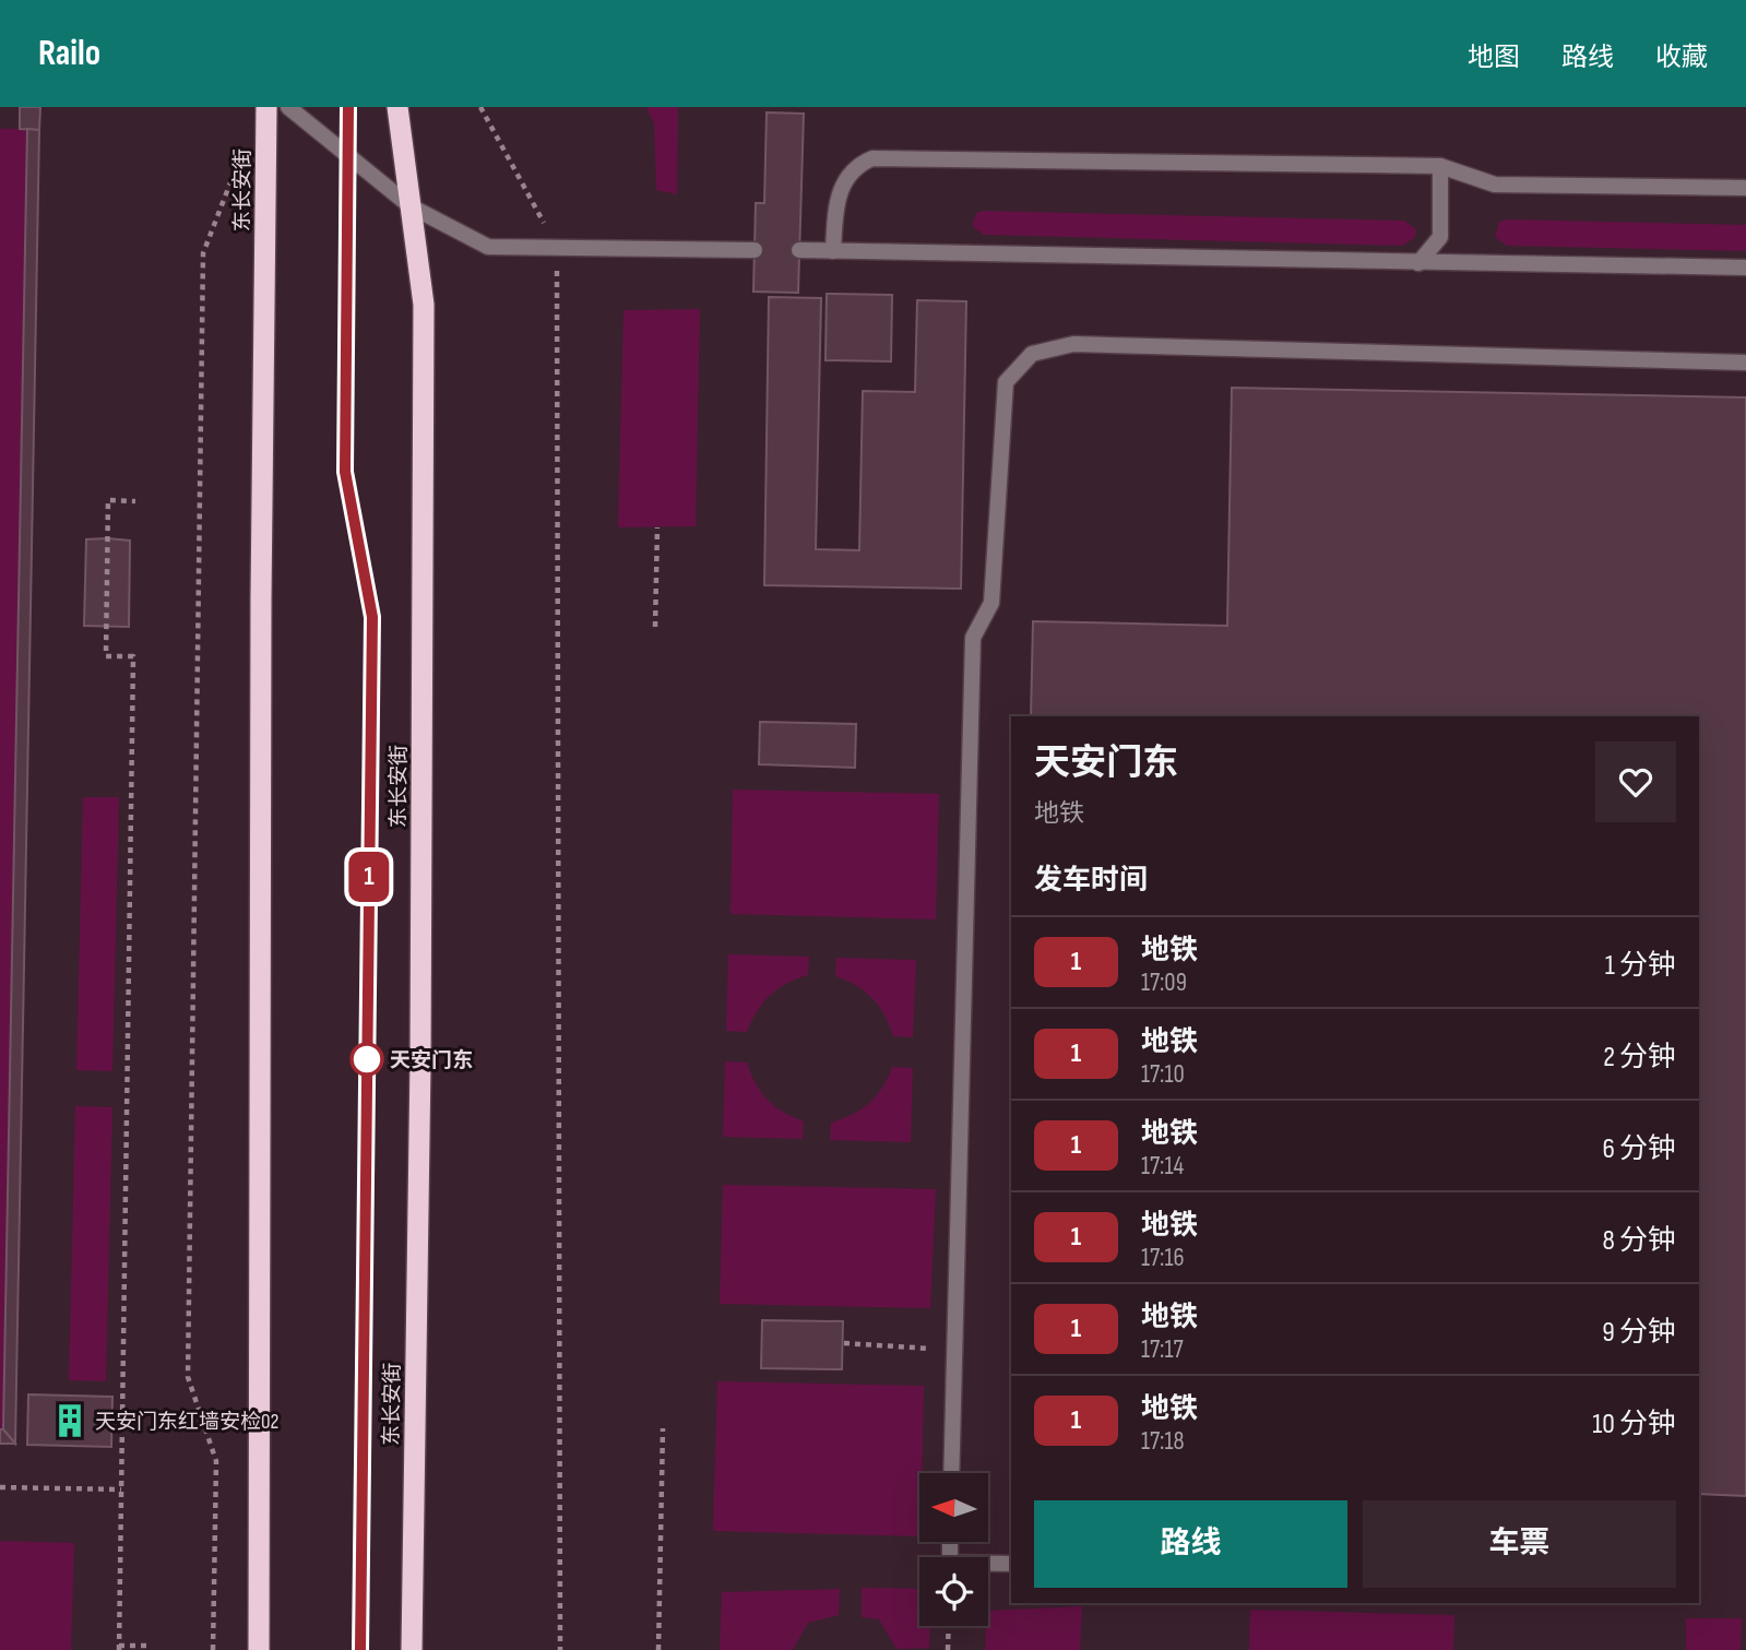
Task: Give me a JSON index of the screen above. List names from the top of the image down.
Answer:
{
  "streets": {
    "highway": ["东长安街"]
  },
  "places": {
    "other": ["天安门东"],
    "building": ["天安门东红墙安检02"]
  },
  "lines": ["metro line 1"],
  "north": "left",
  "page": {
    "header": "Railo",
    "nav": ["地图", "路线", "收藏"],
    "on_map": "1",
    "heading": [
      ["天安门东", "地铁"],
      "发车时间"
    ],
    "list": [
      {
        "mark": "1",
        "name": "地铁",
        "note": "17:09",
        "value": "1 分钟"
      },
      {
        "mark": "1",
        "name": "地铁",
        "note": "17:10",
        "value": "2 分钟"
      },
      {
        "mark": "1",
        "name": "地铁",
        "note": "17:14",
        "value": "6 分钟"
      },
      {
        "mark": "1",
        "name": "地铁",
        "note": "17:16",
        "value": "8 分钟"
      },
      {
        "mark": "1",
        "name": "地铁",
        "note": "17:17",
        "value": "9 分钟"
      },
      {
        "mark": "1",
        "name": "地铁",
        "note": "17:18",
        "value": "10 分钟"
      }
    ],
    "buttons": ["路线", "车票"]
  }
}
